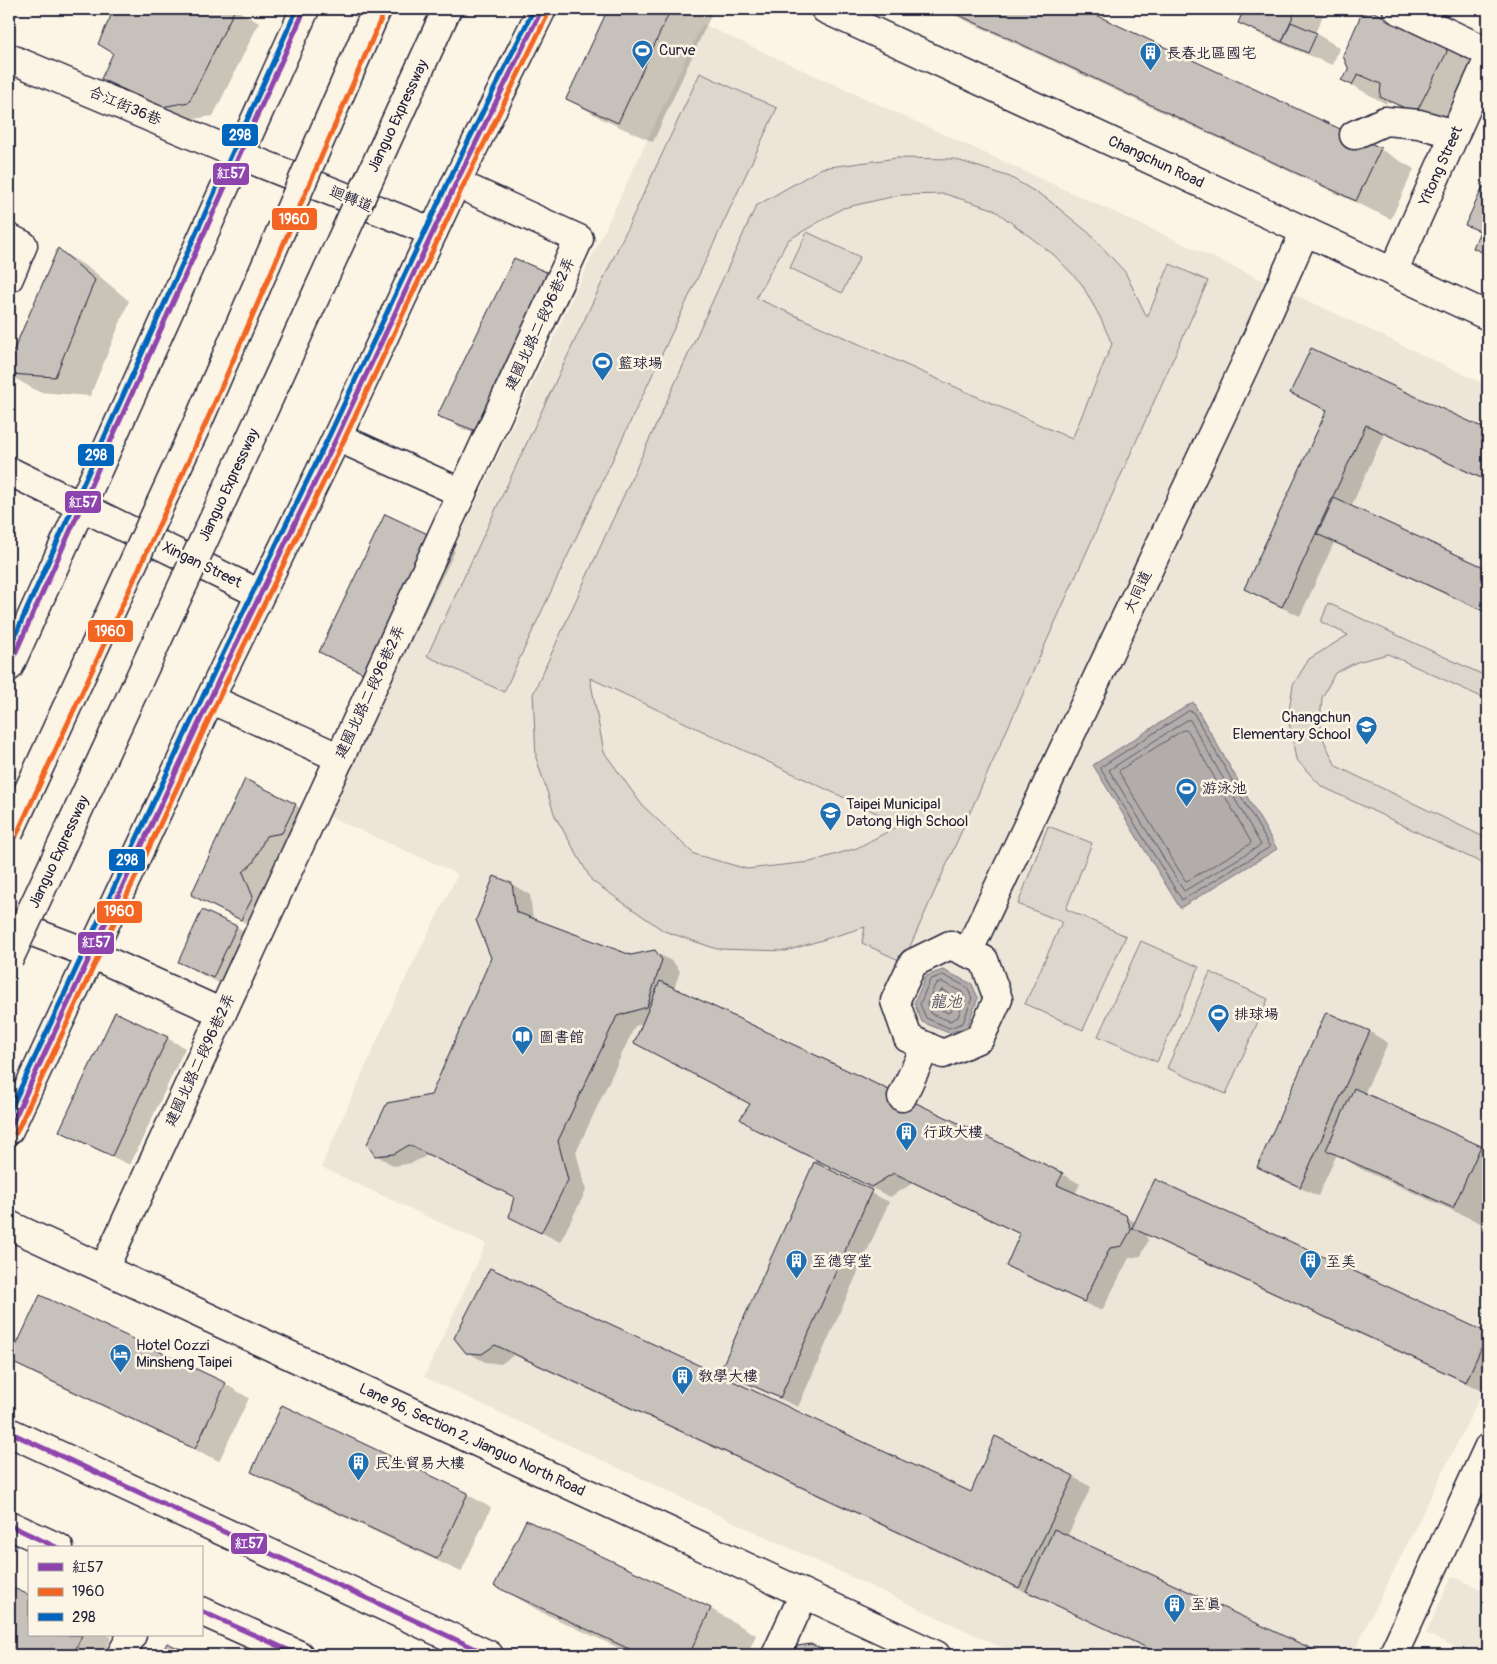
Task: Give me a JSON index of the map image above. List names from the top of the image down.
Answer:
{
  "streets": {
    "main road": [
      "合江街36巷",
      "Jianguo Expressway",
      "Changchun Road",
      "Yitong Street",
      "迴轉道",
      "建國北路二段96巷2弄",
      "Xingan Street",
      "大同道",
      "Lane 96, Section 2, Jianguo North Road"
    ]
  },
  "crossings": [
    ["合江街36巷", "迴轉道"],
    ["Changchun Road", "Yitong Street"],
    ["Changchun Road", "大同道"],
    ["建國北路二段96巷2弄", "Lane 96, Section 2, Jianguo North Road"]
  ],
  "water": ["龍池"],
  "places": {
    "sports": [
      "Curve",
      "籃球場",
      "游泳池",
      "排球場"
    ],
    "building": [
      "長春北區國宅",
      "行政大樓",
      "至德穿堂",
      "至美",
      "教學大樓",
      "民生貿易大樓",
      "至真"
    ],
    "school or university": ["Changchun Elementary School", "Taipei Municipal Datong High School"],
    "library": ["圖書館"],
    "hotel": ["Hotel Cozzi Minsheng Taipei"]
  },
  "lines": ["transit line 紅57", "transit line 298", "transit line 1960"],
  "legend": ["紅57", "1960", "298"]
}
